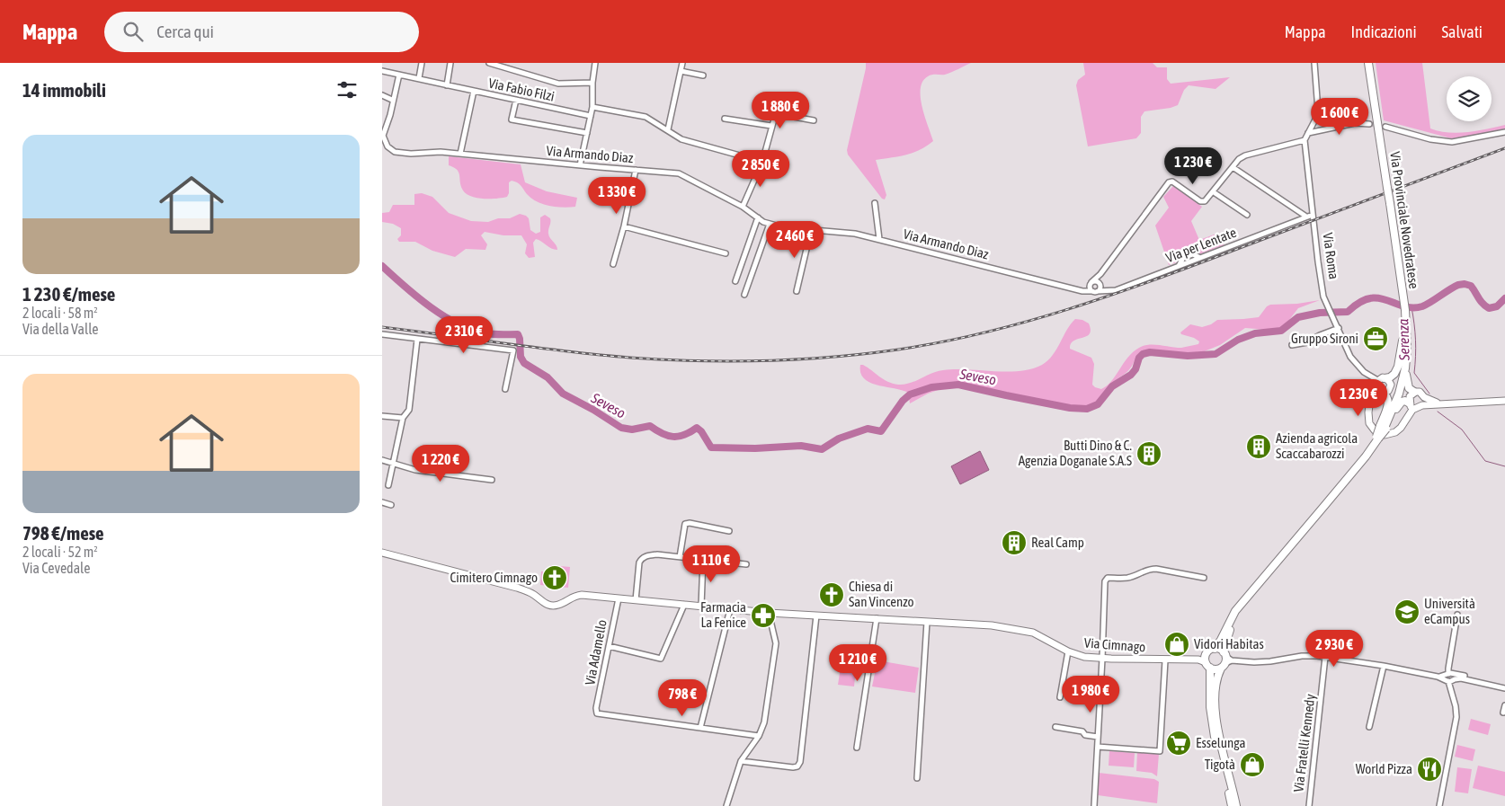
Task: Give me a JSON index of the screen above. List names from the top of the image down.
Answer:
{
  "streets": {
    "main road": ["Via Provinciale Novedratese"],
    "street": [
      "Via Fabio Filzi",
      "Via Armando Diaz",
      "Via per Lentate",
      "Via Roma",
      "Via Cimnago",
      "Via Adamello",
      "Via Fratelli Kennedy"
    ]
  },
  "crossings": [
    ["Via Armando Diaz", "Via per Lentate"],
    ["Via Provinciale Novedratese", "Via Cimnago"],
    ["Via per Lentate", "Via Roma"],
    ["Via Cimnago", "Via Adamello"]
  ],
  "water": ["Serenza", "Seveso"],
  "places": {
    "office": ["Gruppo Sironi"],
    "building": ["Azienda agricola Scaccabarozzi", "Butti Dino & C. Agenzia Doganale S.A.S", "Real Camp"],
    "church": ["Cimitero Cimnago", "Chiesa di San Vincenzo"],
    "school or university": ["Università eCampus"],
    "pharmacy": ["Farmacia La Fenice"],
    "shop": ["Vidori Habitas", "Tigotà"],
    "supermarket": ["Esselunga"],
    "restaurant": ["World Pizza"]
  },
  "page": {
    "header": "Mappa",
    "search": "Cerca qui",
    "nav": ["Mappa", "Indicazioni", "Salvati"],
    "heading": "14 immobili",
    "price": [
      "1 880 €",
      "1 600 €",
      "1 230 €",
      "2 850 €",
      "1 330 €",
      "2 460 €",
      "2 310 €",
      "1 230 €",
      "1 220 €",
      "1 110 €",
      "2 930 €",
      "1 210 €",
      "1 980 €",
      "798 €"
    ],
    "list": [
      {
        "name": "1 230 €/mese",
        "note": "2 locali · 58 m² · Via della Valle"
      },
      {
        "name": "798 €/mese",
        "note": "2 locali · 52 m² · Via Cevedale"
      }
    ]
  }
}
